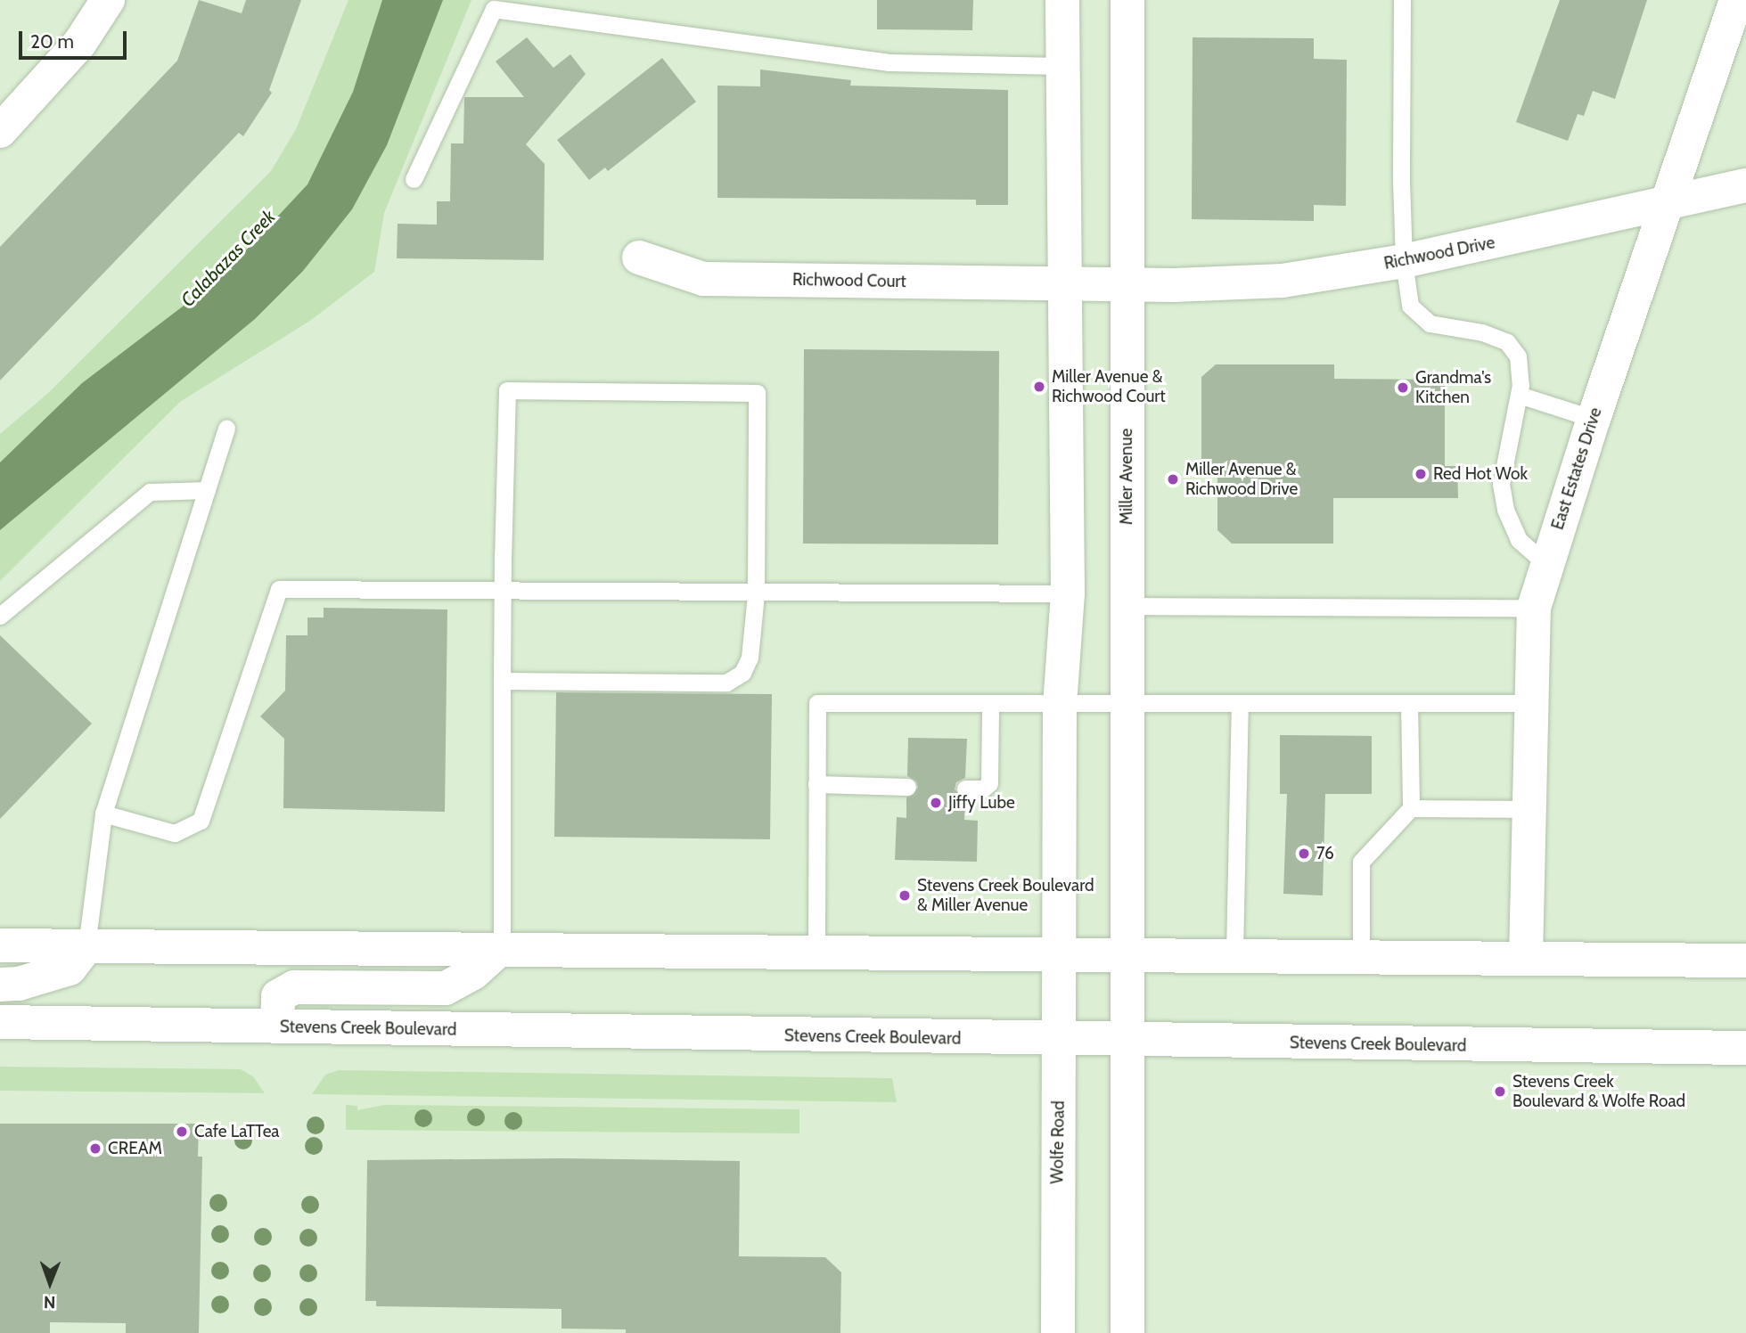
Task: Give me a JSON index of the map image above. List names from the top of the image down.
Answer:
{
  "streets": {
    "main road": [
      "Richwood Drive",
      "Richwood Court",
      "East Estates Drive",
      "Miller Avenue",
      "Stevens Creek Boulevard",
      "Wolfe Road"
    ]
  },
  "crossings": [
    ["Richwood Drive", "Richwood Court"],
    ["Richwood Drive", "East Estates Drive"],
    ["Richwood Drive", "Miller Avenue"],
    ["Richwood Court", "Miller Avenue"],
    ["Stevens Creek Boulevard", "Wolfe Road"]
  ],
  "water": ["Calabazas Creek"],
  "places": [
    "Miller Avenue & Richwood Court",
    "Grandma's Kitchen",
    "Red Hot Wok",
    "Miller Avenue & Richwood Drive",
    "Jiffy Lube",
    "76",
    "Stevens Creek Boulevard & Miller Avenue",
    "Stevens Creek Boulevard & Wolfe Road",
    "Cafe LaTTea",
    "CREAM"
  ],
  "scale_bar": "20 m",
  "north": "bottom"
}
